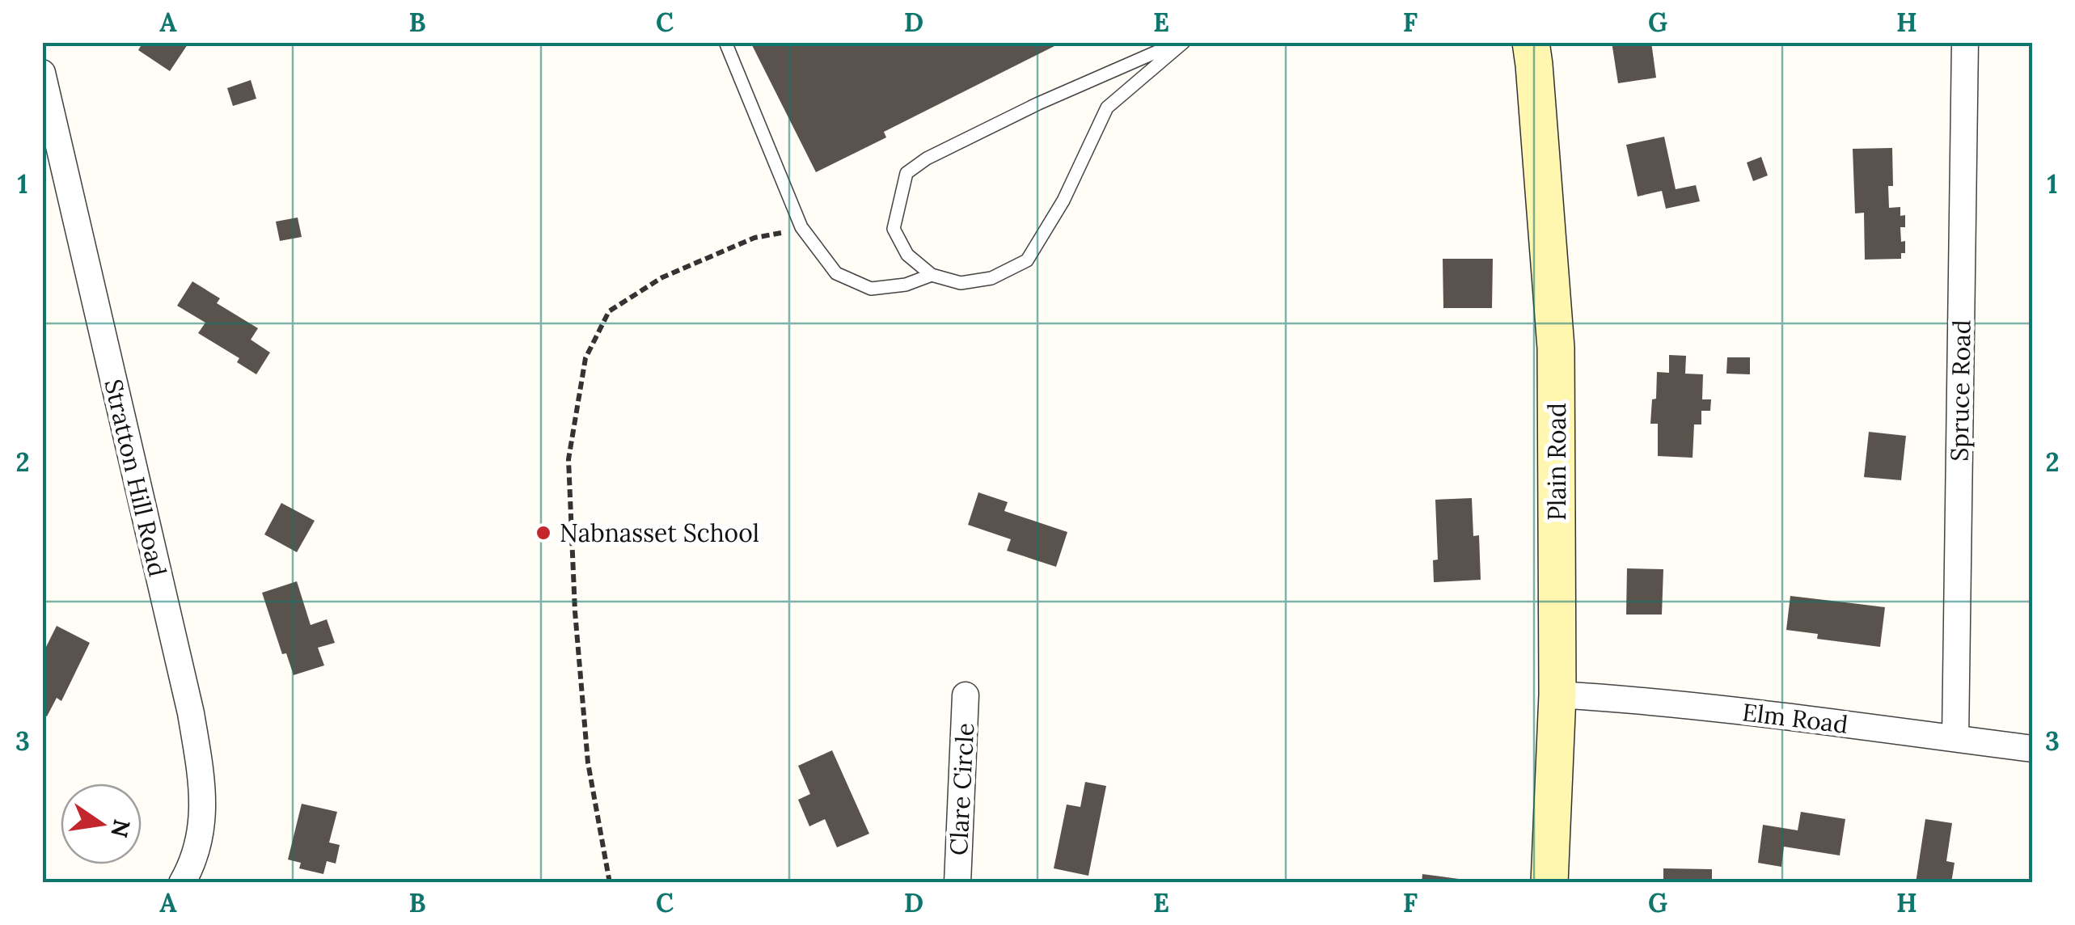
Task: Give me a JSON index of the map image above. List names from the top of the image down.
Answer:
{
  "streets": {
    "main road": ["Plain Road"],
    "street": [
      "Spruce Road",
      "Stratton Hill Road",
      "Elm Road",
      "Clare Circle"
    ]
  },
  "crossings": [
    ["Spruce Road", "Elm Road"],
    ["Plain Road", "Elm Road"]
  ],
  "places": ["Nabnasset School"],
  "north": "right",
  "grid": {
    "columns": [
      "A",
      "B",
      "C",
      "D",
      "E",
      "F",
      "G",
      "H"
    ],
    "rows": ["1", "2", "3"]
  }
}
